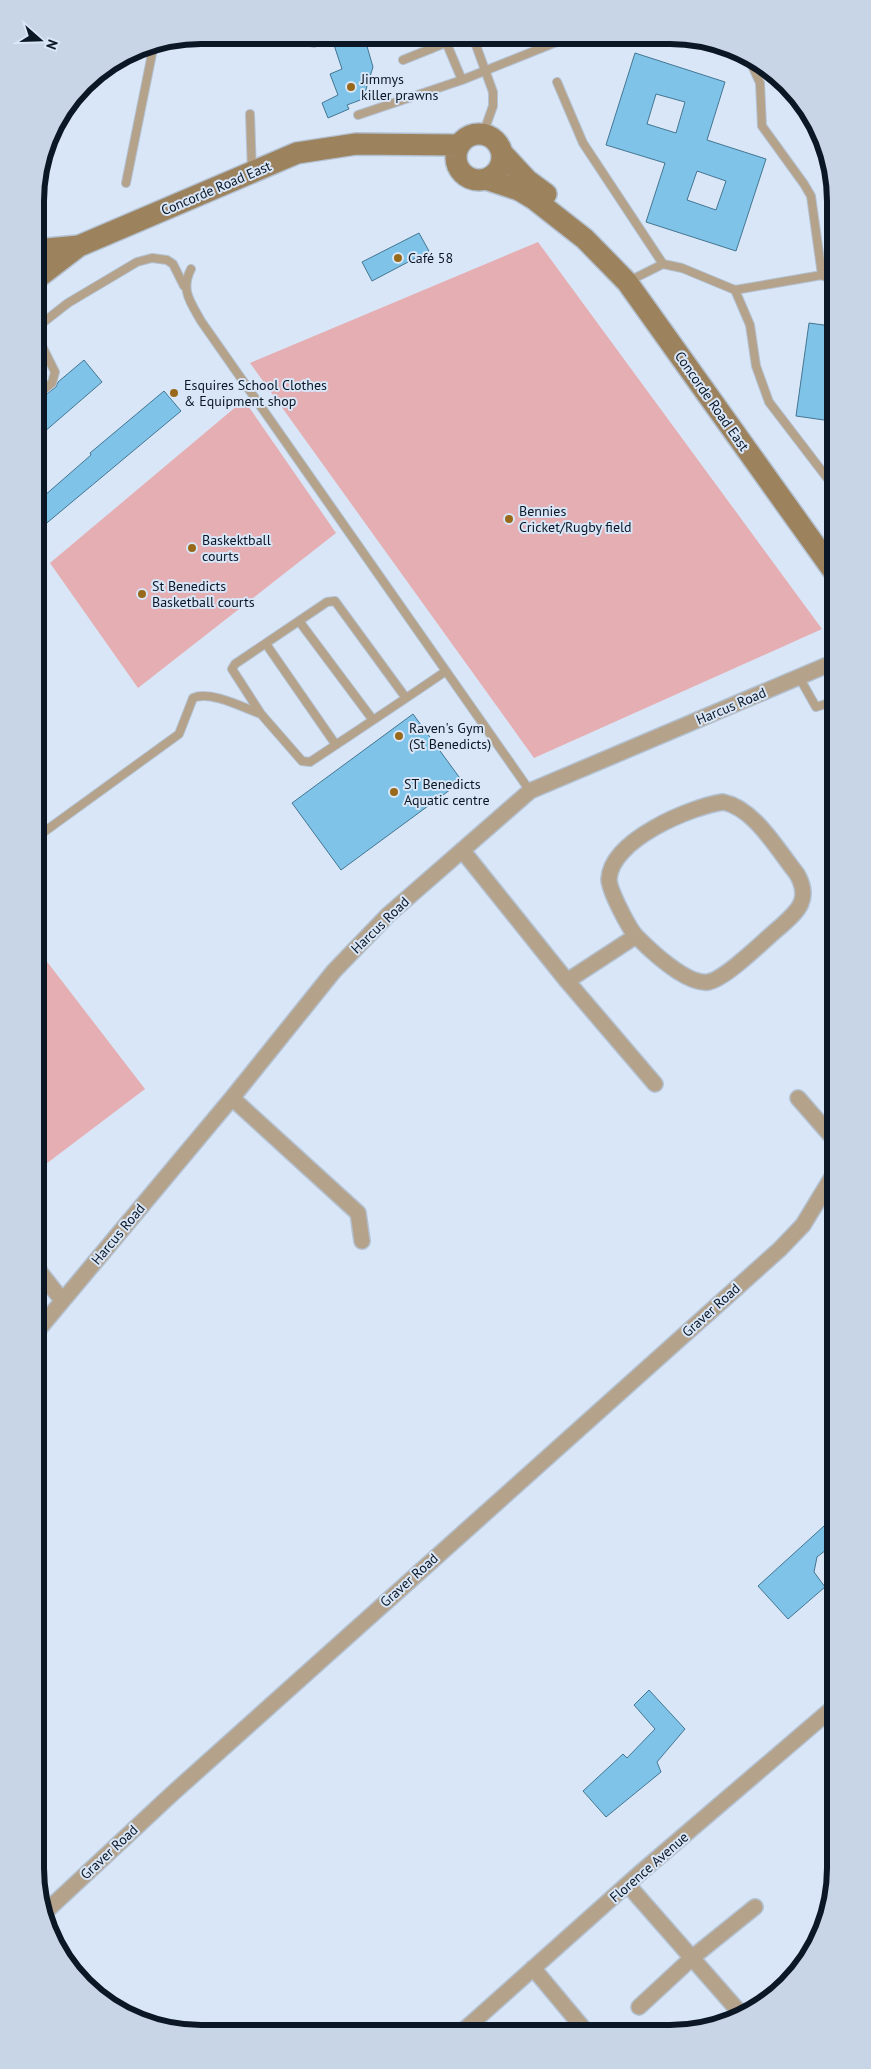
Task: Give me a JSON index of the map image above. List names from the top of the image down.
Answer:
{
  "streets": {
    "main road": ["Concorde Road East"],
    "street": ["Harcus Road", "Graver Road", "Florence Avenue"]
  },
  "places": [
    "Jimmys killer prawns",
    "Café 58",
    "Esquires School Clothes & Equipment shop",
    "Bennies Cricket/Rugby field",
    "Baskektball courts",
    "St Benedicts Basketball courts",
    "Raven's Gym (St Benedicts)",
    "ST Benedicts Aquatic centre"
  ],
  "north": "right"
}
